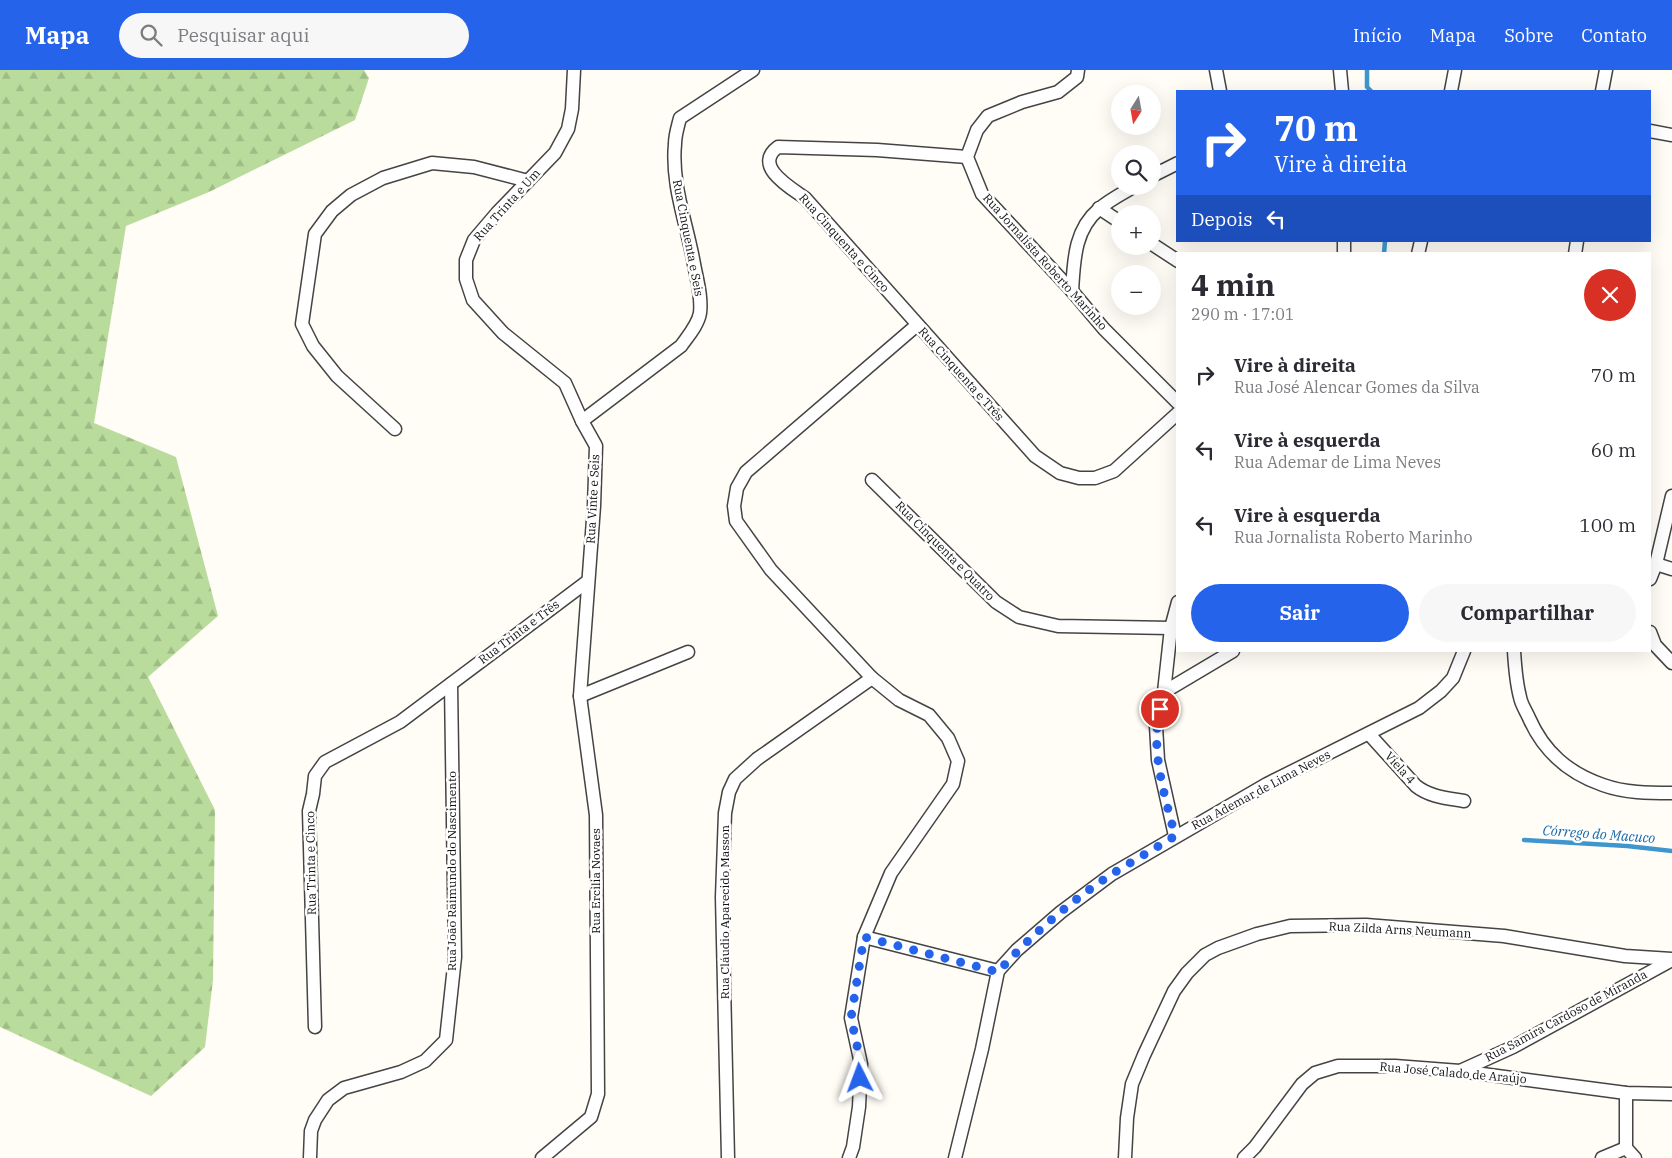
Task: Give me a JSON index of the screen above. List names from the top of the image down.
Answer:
{
  "streets": {
    "street": [
      "Rua Trinta e Um",
      "Rua Cinquenta e Seis",
      "Rua Cinquenta e Cinco",
      "Rua Jornalista Roberto Marinho",
      "Rua Cinquenta e Três",
      "Rua Vinte e Seis",
      "Rua Cinquenta e Quatro",
      "Rua Trinta e Três",
      "Viela 4",
      "Rua Ademar de Lima Neves",
      "Rua Trinta e Cinco",
      "Rua João Raimundo do Nascimento",
      "Rua Ercilia Novaes",
      "Rua Cláudio Aparecido Masson",
      "Rua Zilda Arns Neumann",
      "Rua Samira Cardoso de Miranda",
      "Rua José Calado de Araújo"
    ]
  },
  "crossings": [
    ["Rua Trinta e Um", "Rua Cinquenta e Seis"],
    ["Rua Trinta e Um", "Rua Vinte e Seis"],
    ["Rua Cinquenta e Seis", "Rua Vinte e Seis"],
    ["Rua Cinquenta e Cinco", "Rua Jornalista Roberto Marinho"],
    ["Rua Cinquenta e Cinco", "Rua Cinquenta e Três"],
    ["Rua Cinquenta e Três", "Rua Cláudio Aparecido Masson"],
    ["Rua Vinte e Seis", "Rua Trinta e Três"],
    ["Rua Vinte e Seis", "Rua Ercilia Novaes"],
    ["Rua Trinta e Três", "Rua Trinta e Cinco"],
    ["Rua Trinta e Três", "Rua João Raimundo do Nascimento"],
    ["Rua Trinta e Três", "Rua Ercilia Novaes"],
    ["Viela 4", "Rua Ademar de Lima Neves"],
    ["Rua Trinta e Cinco", "Rua João Raimundo do Nascimento"],
    ["Rua Zilda Arns Neumann", "Rua Samira Cardoso de Miranda"],
    ["Rua Samira Cardoso de Miranda", "Rua José Calado de Araújo"]
  ],
  "water": ["Córrego do Macuco"],
  "north": "bottom",
  "page": {
    "header": "Mapa",
    "search": "Pesquisar aqui",
    "nav": [
      "Início",
      "Mapa",
      "Sobre",
      "Contato"
    ],
    "map_buttons": ["+", "−"],
    "turn": ["70 m", "Vire à direita"],
    "then": "Depois",
    "heading": ["4 min", "290 m · 17:01"],
    "list": [
      {
        "name": "Vire à direita",
        "note": "Rua José Alencar Gomes da Silva",
        "value": "70 m"
      },
      {
        "name": "Vire à esquerda",
        "note": "Rua Ademar de Lima Neves",
        "value": "60 m"
      },
      {
        "name": "Vire à esquerda",
        "note": "Rua Jornalista Roberto Marinho",
        "value": "100 m"
      }
    ],
    "buttons": ["Sair", "Compartilhar"]
  }
}
